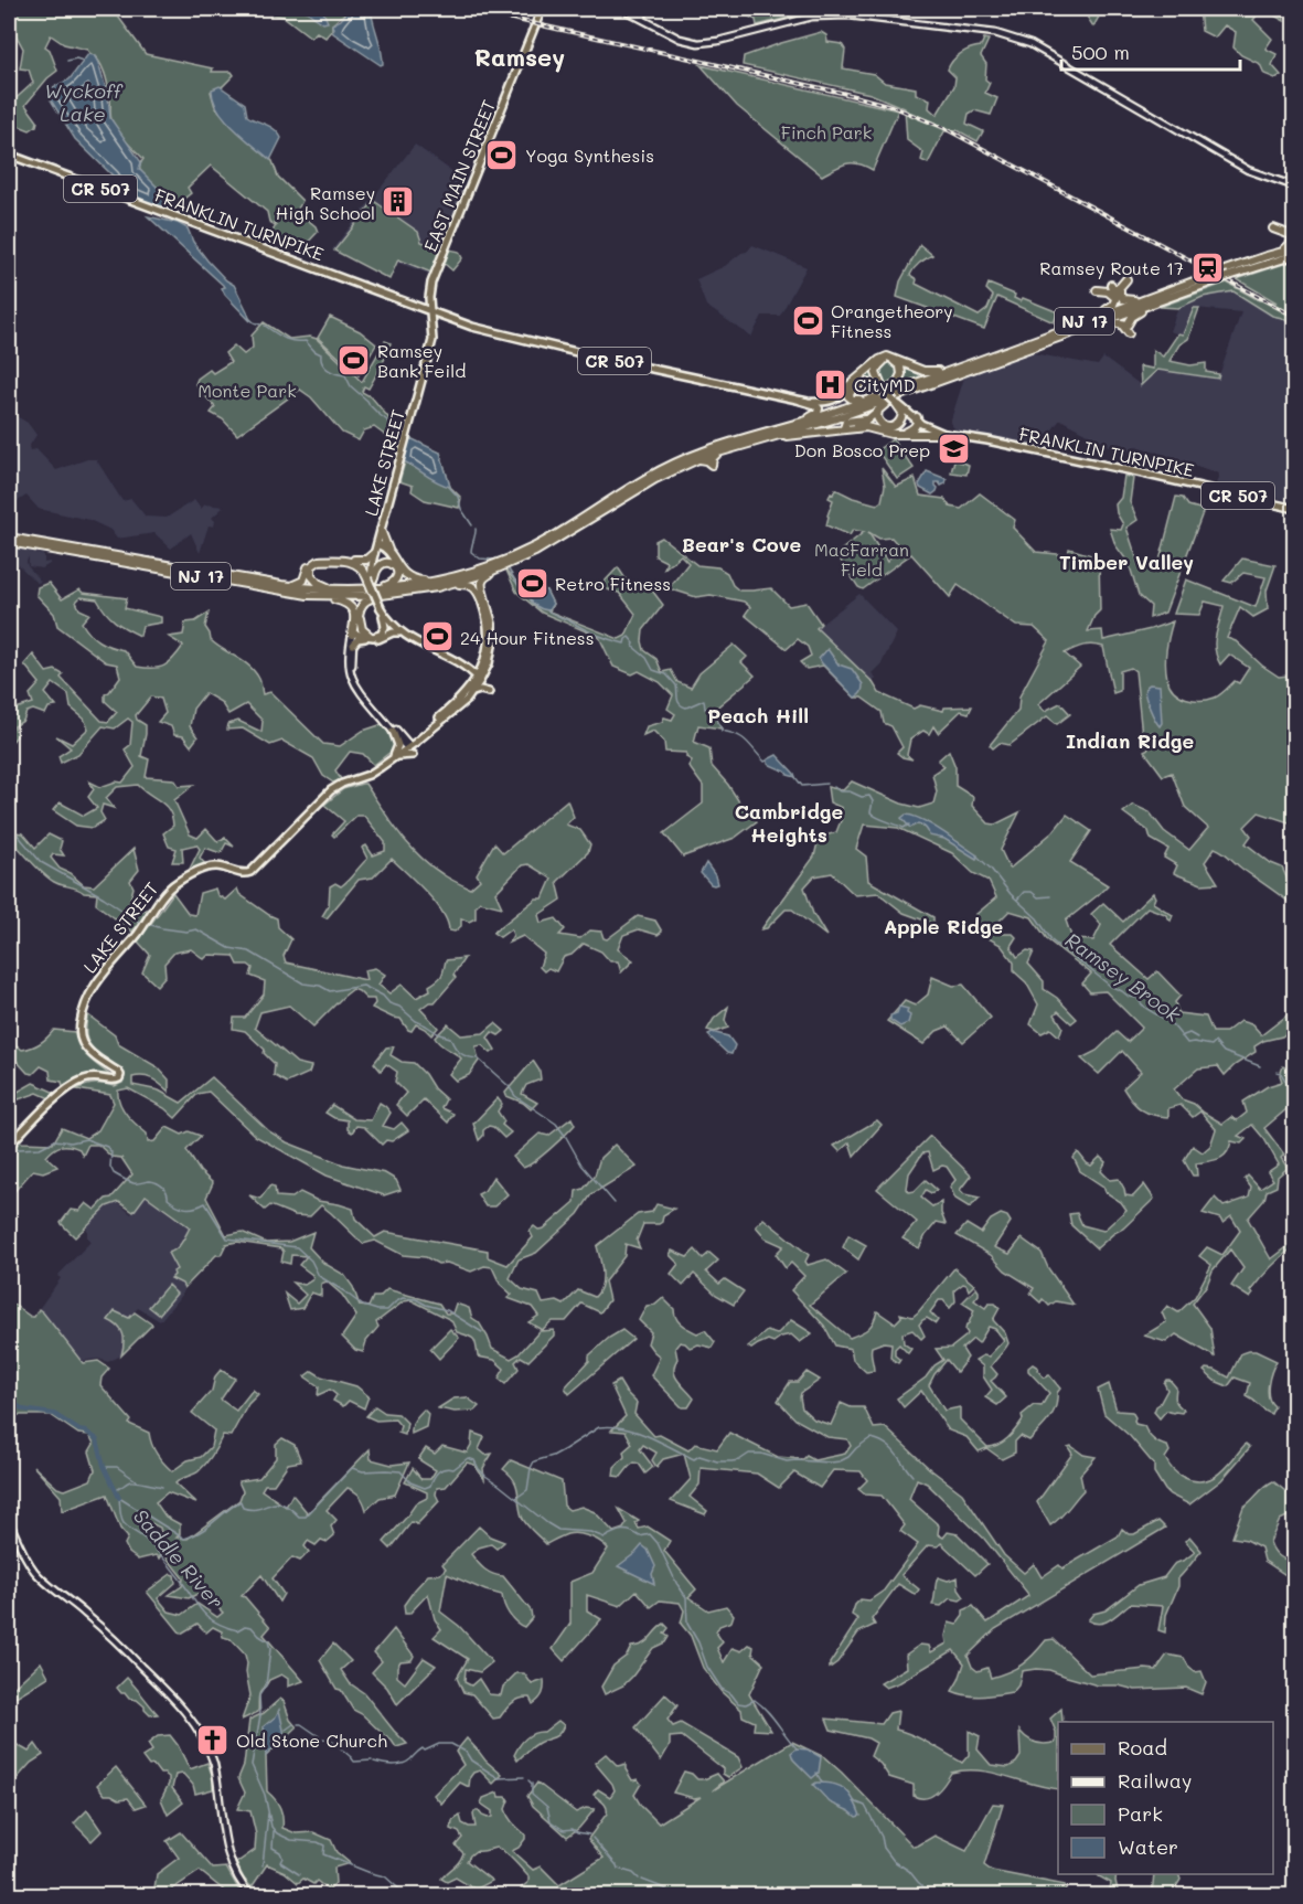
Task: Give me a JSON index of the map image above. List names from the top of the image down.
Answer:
{
  "streets": {
    "highway": ["NJ 17"],
    "main road": [
      "EAST MAIN STREET",
      "CR 507",
      "FRANKLIN TURNPIKE",
      "LAKE STREET"
    ]
  },
  "crossings": [
    ["EAST MAIN STREET", "LAKE STREET"],
    ["CR 507", "FRANKLIN TURNPIKE"],
    ["CR 507", "NJ 17"],
    ["CR 507", "LAKE STREET"],
    ["FRANKLIN TURNPIKE", "NJ 17"]
  ],
  "districts": [
    "Ramsey",
    "Bear's Cove",
    "Timber Valley",
    "Peach Hill",
    "Indian Ridge",
    "Cambridge Heights",
    "Apple Ridge"
  ],
  "water": ["Wyckoff Lake", "Ramsey Brook", "Saddle River"],
  "parks": ["Finch Park", "Monte Park", "MacFarran Field"],
  "places": {
    "sports": [
      "Yoga Synthesis",
      "Orangetheory Fitness",
      "Ramsey Bank Feild",
      "Retro Fitness",
      "24 Hour Fitness"
    ],
    "building": ["Ramsey High School"],
    "station": ["Ramsey Route 17"],
    "hospital": ["CityMD"],
    "school or university": ["Don Bosco Prep"],
    "church": ["Old Stone Church"]
  },
  "legend": [
    "Road",
    "Railway",
    "Park",
    "Water"
  ],
  "scale_bar": "500 m"
}
